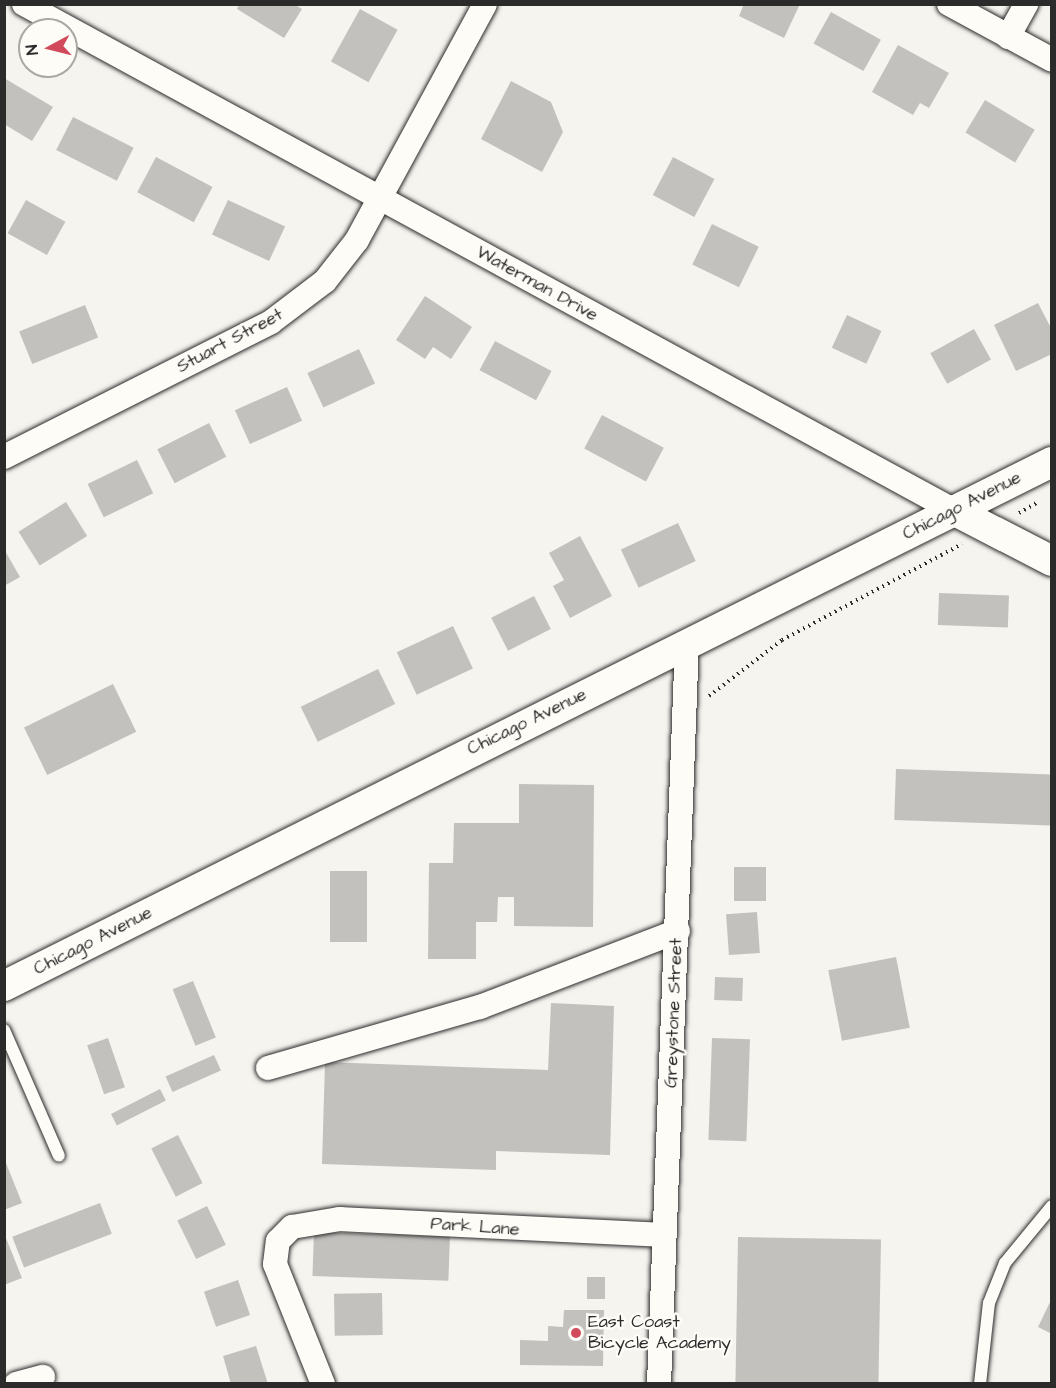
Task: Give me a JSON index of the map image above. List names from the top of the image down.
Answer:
{
  "streets": {
    "street": [
      "Waterman Drive",
      "Stuart Street",
      "Chicago Avenue",
      "Greystone Street",
      "Park Lane"
    ]
  },
  "crossings": [
    ["Waterman Drive", "Stuart Street"],
    ["Waterman Drive", "Chicago Avenue"],
    ["Chicago Avenue", "Greystone Street"],
    ["Greystone Street", "Park Lane"]
  ],
  "places": ["East Coast Bicycle Academy"],
  "north": "left"
}
